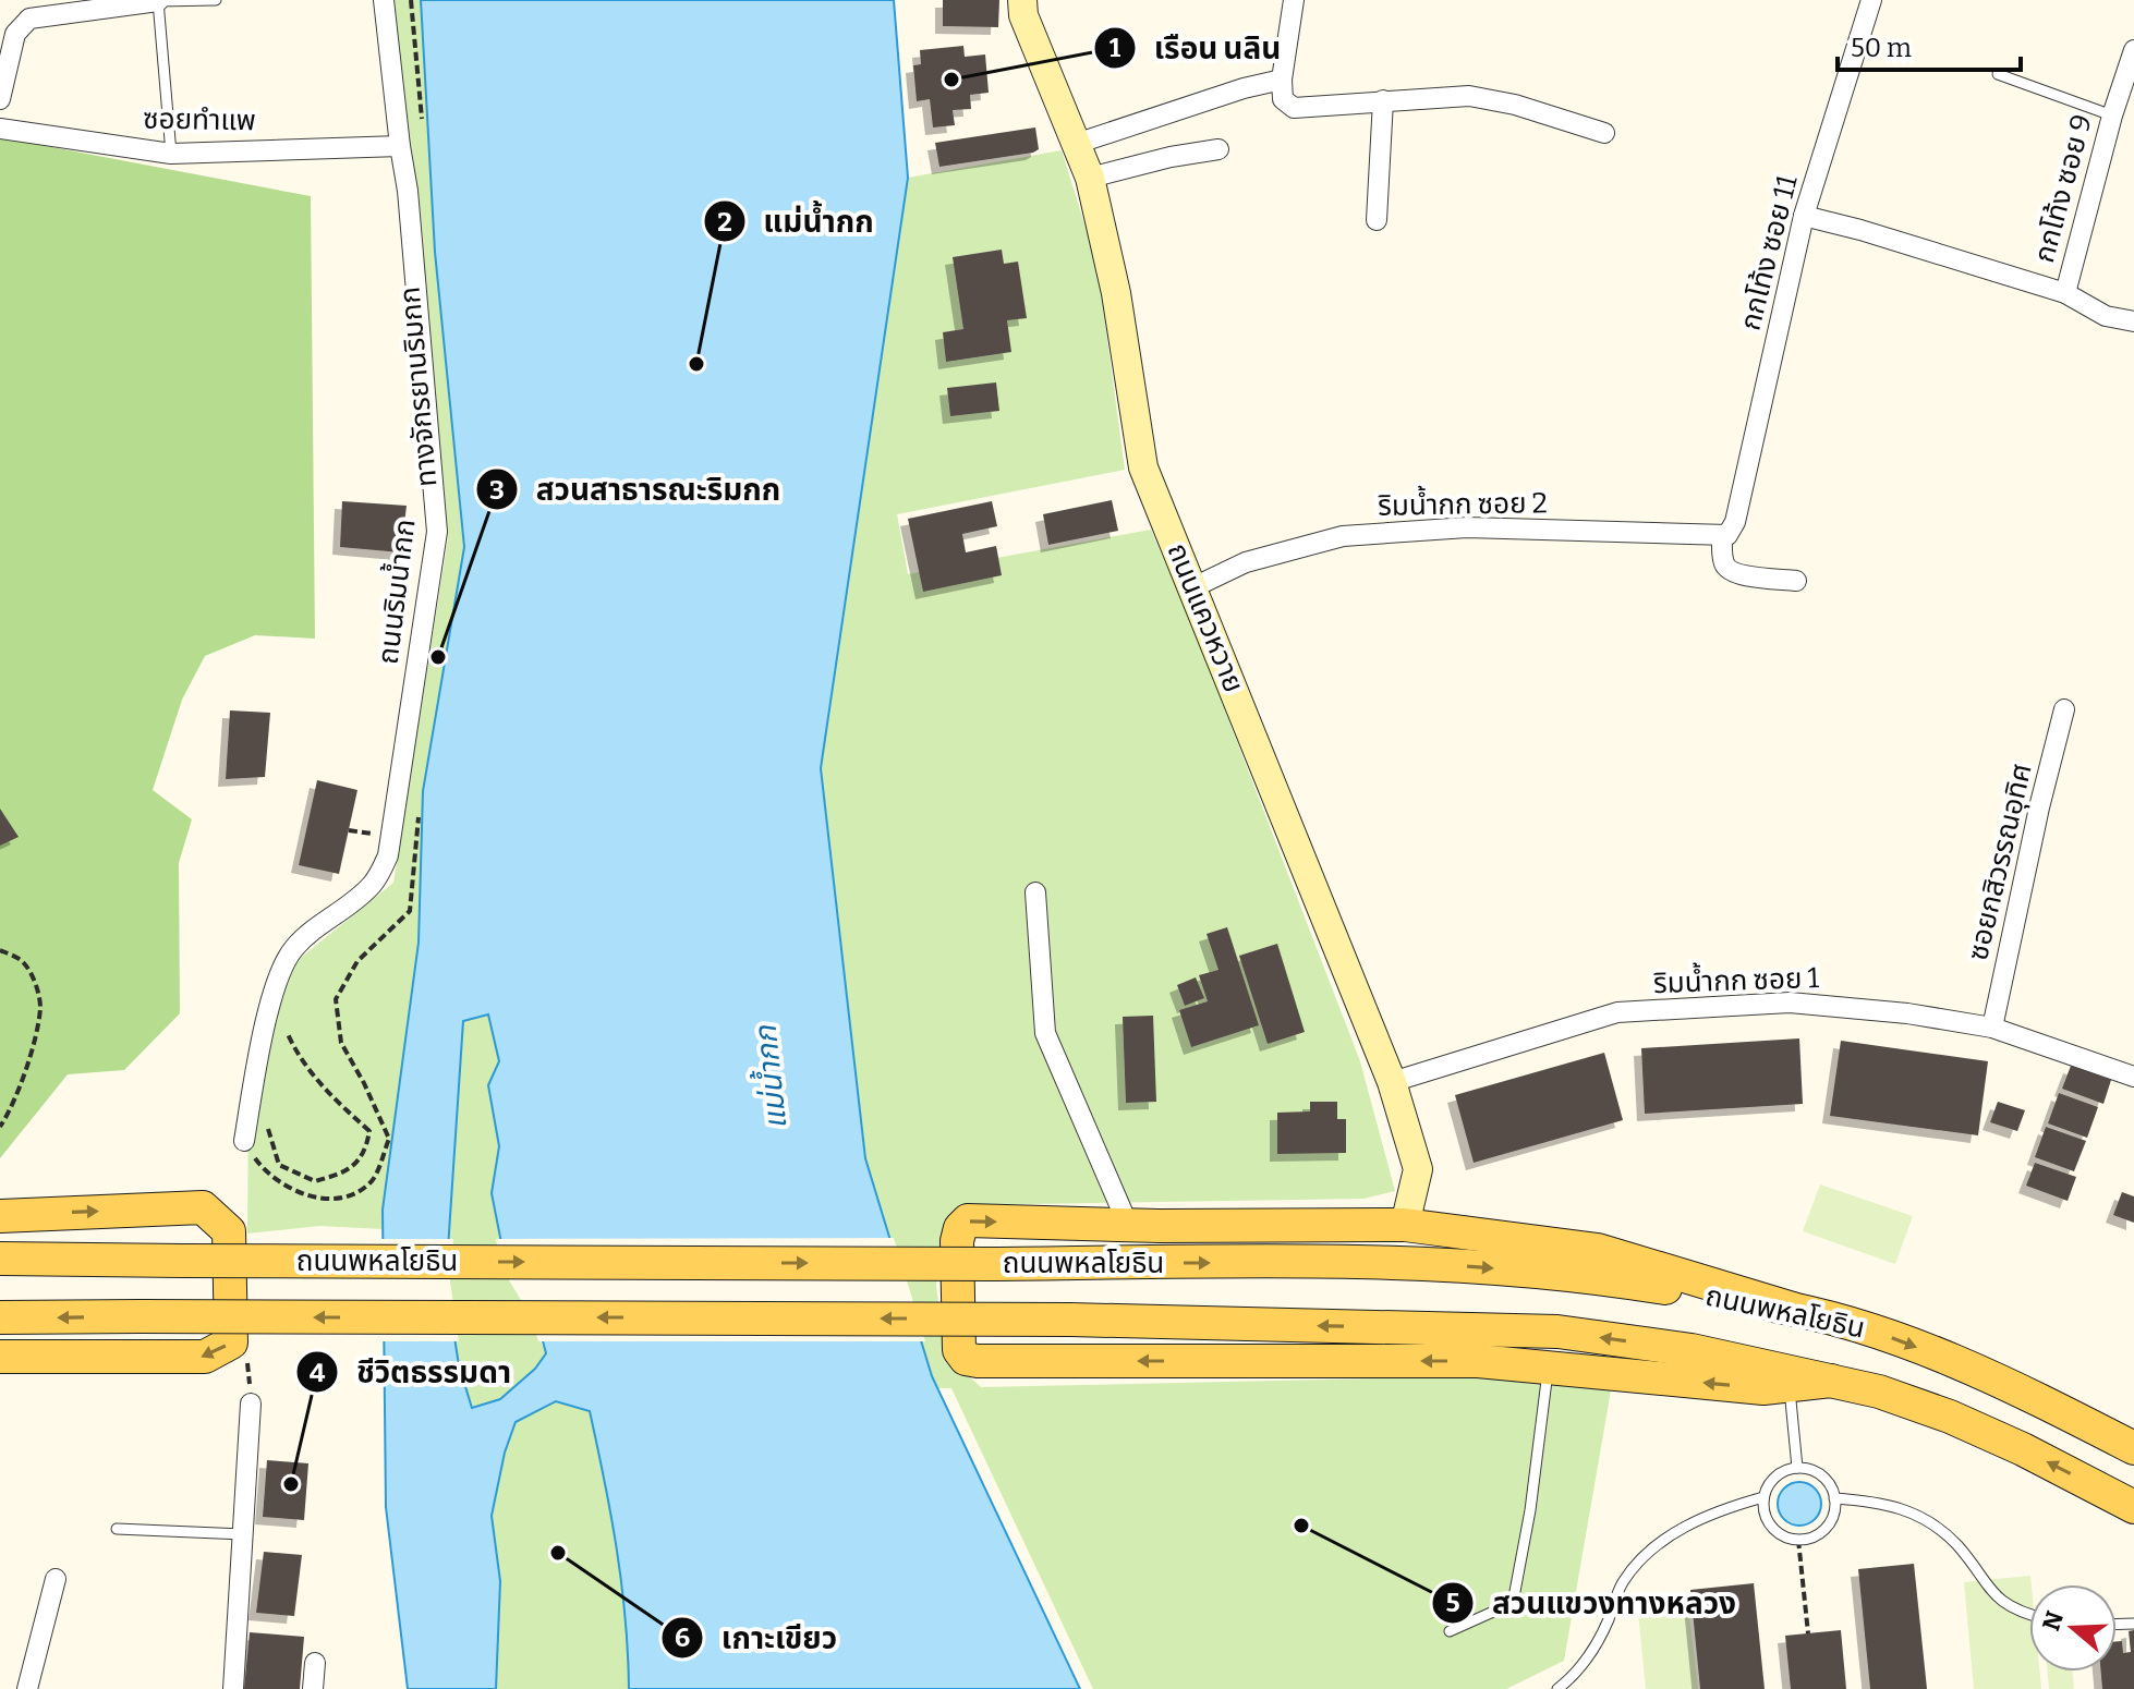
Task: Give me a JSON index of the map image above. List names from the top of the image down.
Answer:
{
  "streets": {
    "main road": ["ถนนพหลโยธิน"],
    "street": [
      "ซอยทำแพ",
      "กกโท้ง ซอย 9",
      "กกโท้ง ซอย 11",
      "ริมน้ำกก ซอย 2",
      "ถนนริมน้ำกก",
      "ถนนแควหวาย",
      "ซอยกสิวรรณอุทิศ",
      "ริมน้ำกก ซอย 1"
    ]
  },
  "crossings": [
    ["ซอยทำแพ", "ถนนริมน้ำกก"],
    ["กกโท้ง ซอย 11", "ริมน้ำกก ซอย 2"],
    ["ริมน้ำกก ซอย 2", "ถนนแควหวาย"],
    ["ถนนแควหวาย", "ริมน้ำกก ซอย 1"],
    ["ซอยกสิวรรณอุทิศ", "ริมน้ำกก ซอย 1"]
  ],
  "water": ["แม่น้ำกก"],
  "places": [
    "เรือน นลิน",
    "แม่น้ำกก",
    "สวนสาธารณะริมกก",
    "ชีวิตธรรมดา",
    "สวนแขวงทางหลวง",
    "เกาะเขียว"
  ],
  "scale_bar": "50 m",
  "north": "left"
}
